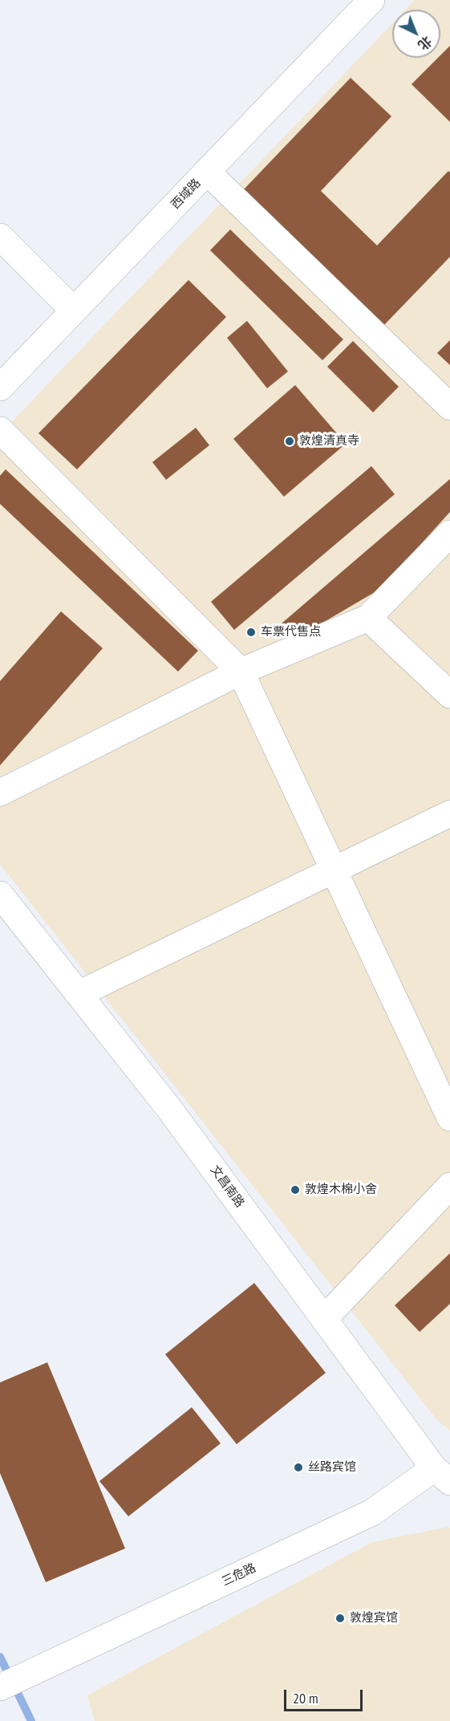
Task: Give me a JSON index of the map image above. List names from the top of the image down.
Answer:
{
  "streets": {
    "street": ["西域路", "文昌南路", "三危路"]
  },
  "crossings": [
    ["文昌南路", "三危路"]
  ],
  "places": [
    "敦煌清真寺",
    "车票代售点",
    "敦煌木棉小舍",
    "丝路宾馆",
    "敦煌宾馆"
  ],
  "scale_bar": "20 m",
  "north": "bottom right"
}
